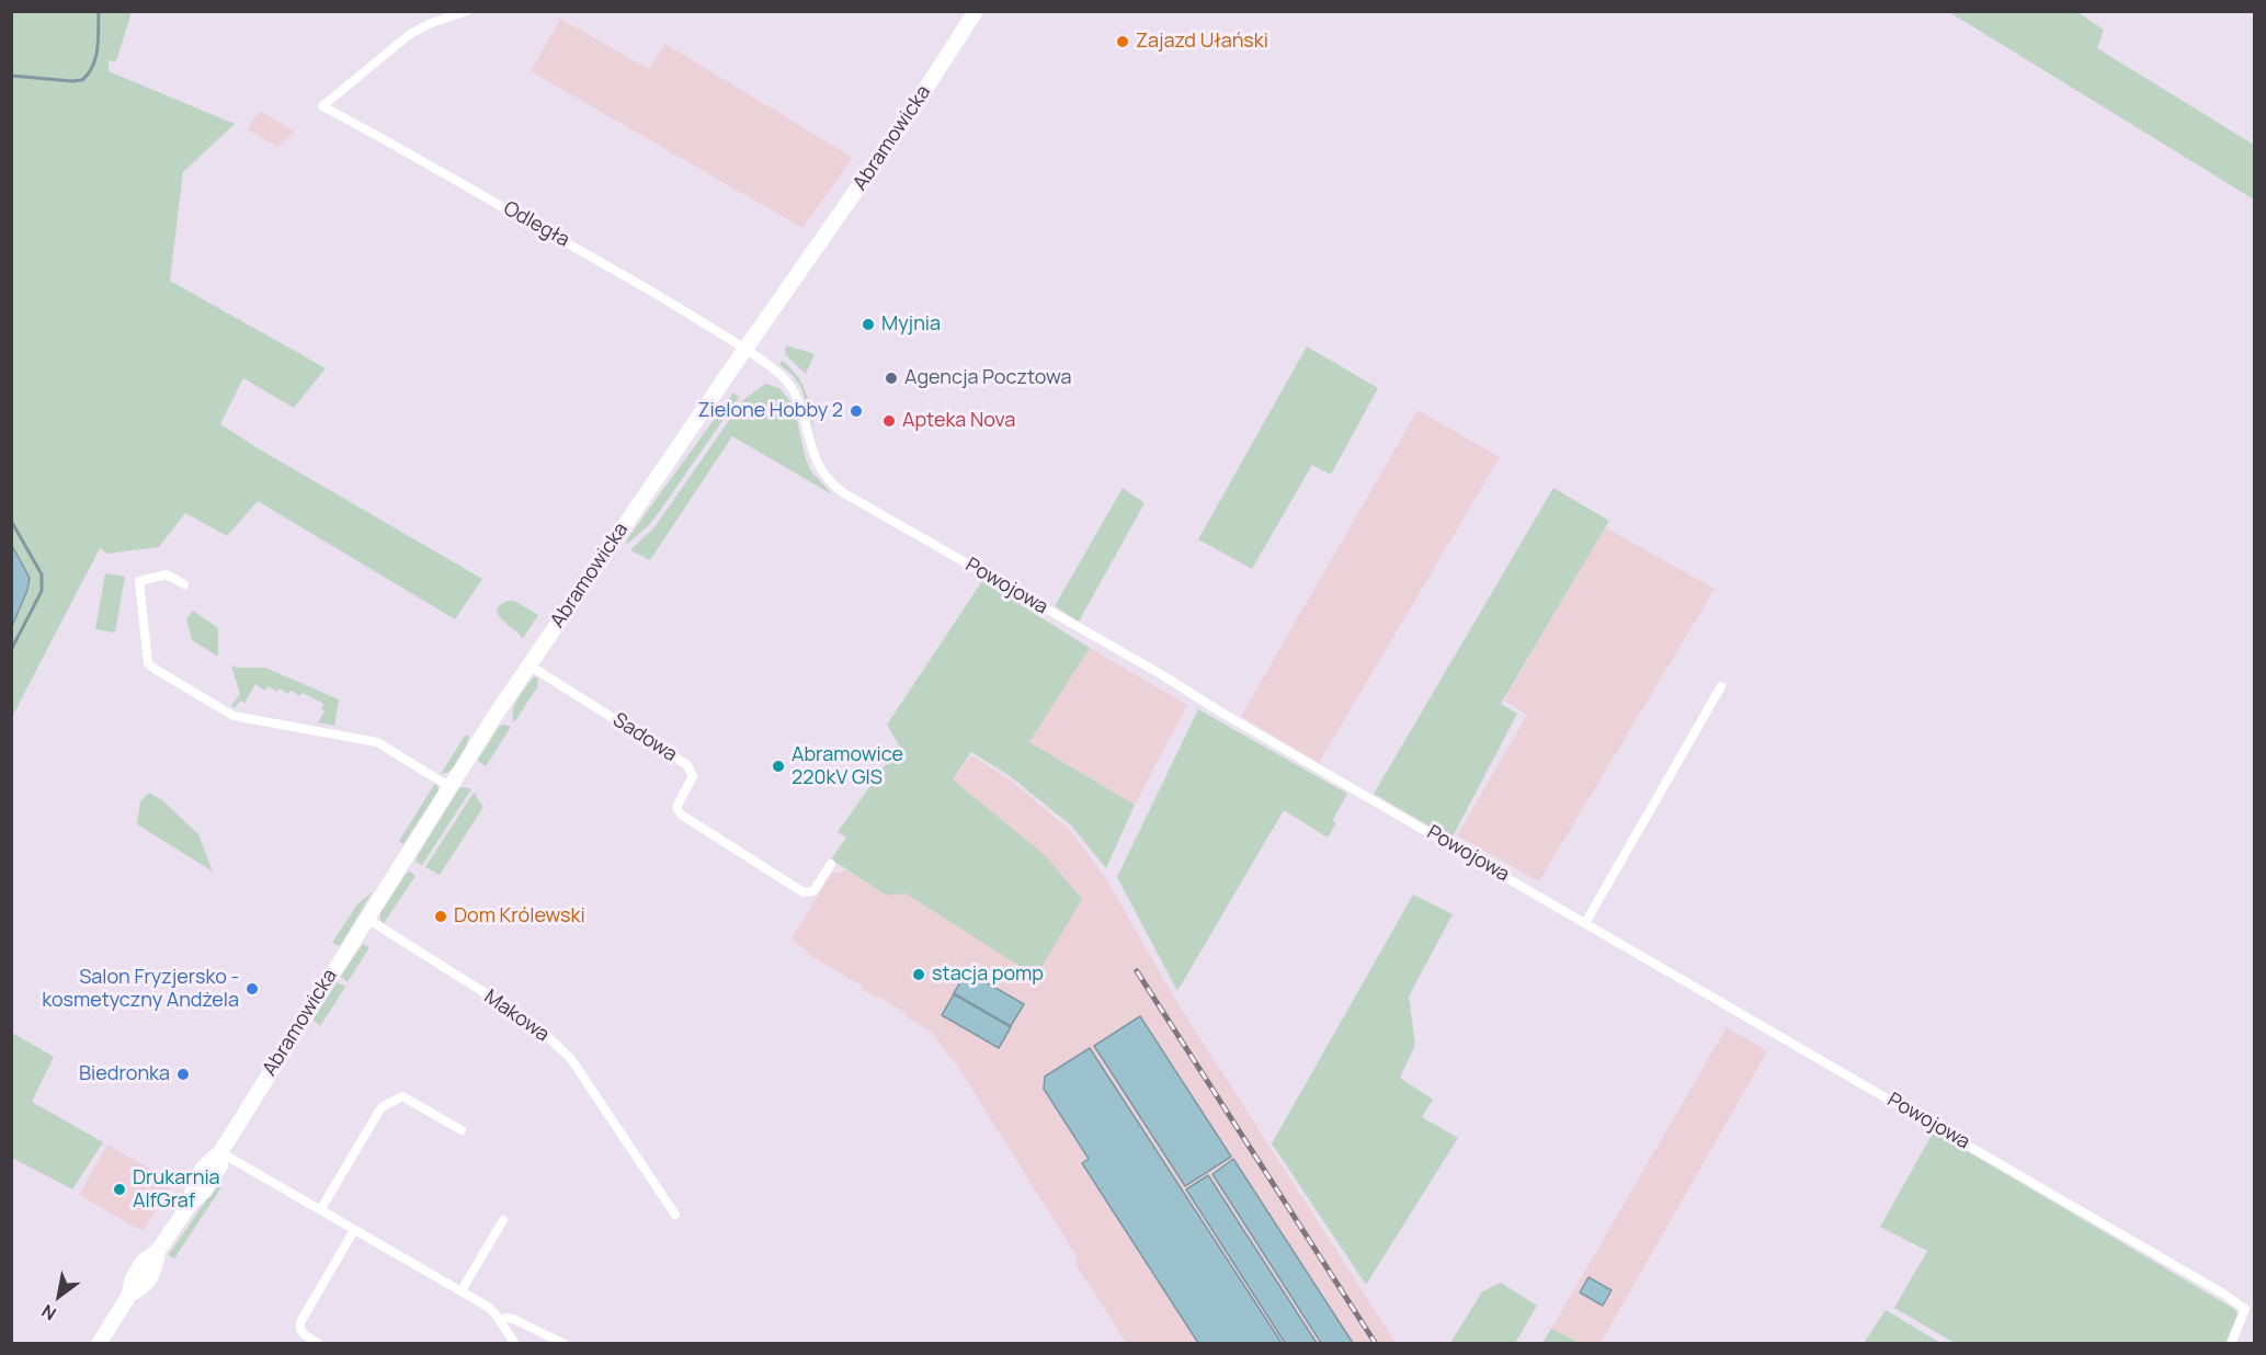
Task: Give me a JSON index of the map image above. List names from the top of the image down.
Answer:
{
  "streets": {
    "main road": ["Abramowicka"],
    "street": [
      "Odległa",
      "Powojowa",
      "Sadowa",
      "Makowa"
    ]
  },
  "crossings": [
    ["Abramowicka", "Odległa"],
    ["Abramowicka", "Powojowa"],
    ["Abramowicka", "Sadowa"],
    ["Abramowicka", "Makowa"],
    ["Odległa", "Powojowa"]
  ],
  "places": [
    "Zajazd Ułański",
    "Myjnia",
    "Agencja Pocztowa",
    "Zielone Hobby 2",
    "Apteka Nova",
    "Abramowice 220kV GIS",
    "Dom Królewski",
    "stacja pomp",
    "Salon Fryzjersko - kosmetyczny Andżela",
    "Biedronka",
    "Drukarnia AlfGraf"
  ],
  "north": "bottom left"
}
